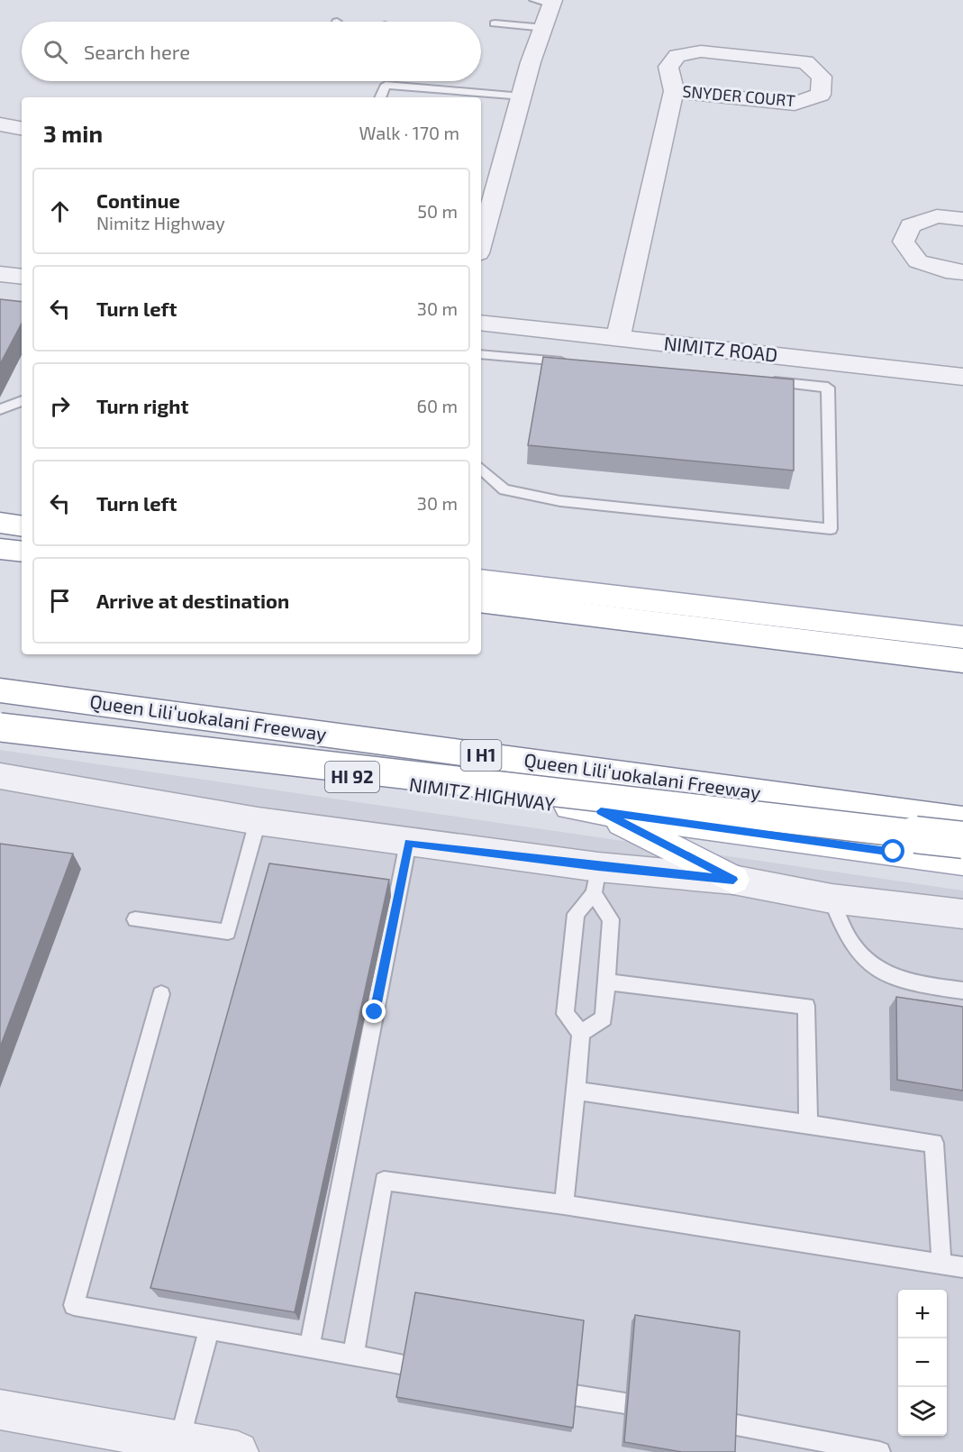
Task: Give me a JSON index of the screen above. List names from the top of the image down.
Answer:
{
  "streets": {
    "main road": [
      "Queen Liliʻuokalani Freeway",
      "I H1",
      "HI 92",
      "NIMITZ HIGHWAY"
    ],
    "street": ["SNYDER COURT", "NIMITZ ROAD"]
  },
  "crossings": [
    ["SNYDER COURT", "NIMITZ ROAD"]
  ],
  "page": {
    "search": "Search here",
    "heading": ["3 min", "Walk · 170 m"],
    "list": [
      ["Continue", "Nimitz Highway", "50 m"],
      ["Turn left", "30 m"],
      ["Turn right", "60 m"],
      ["Turn left", "30 m"],
      "Arrive at destination"
    ],
    "map_buttons": ["+", "−"]
  }
}
